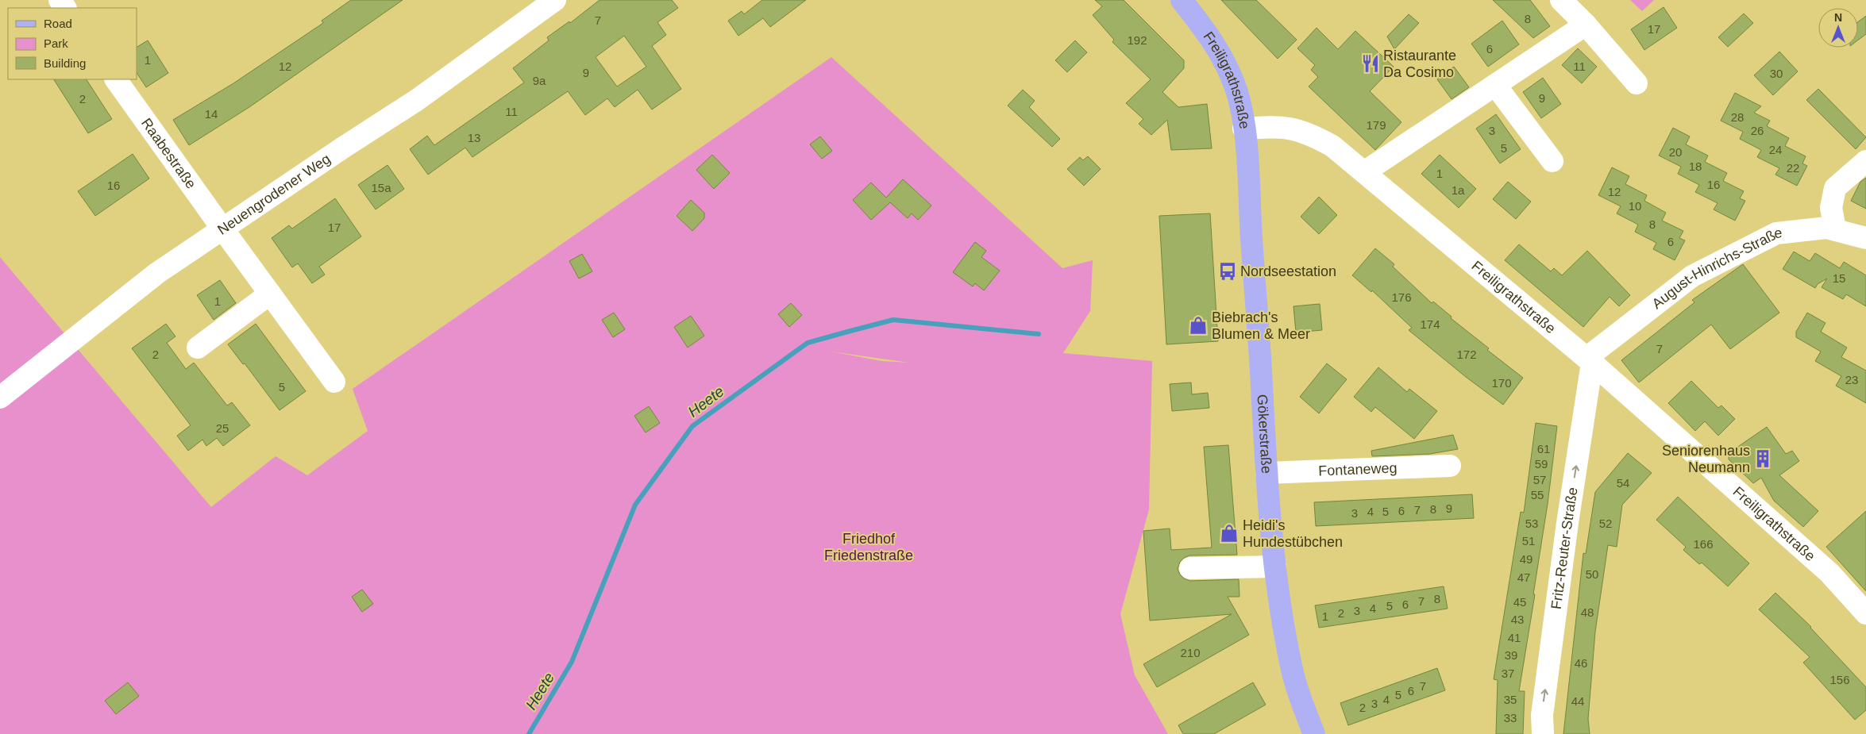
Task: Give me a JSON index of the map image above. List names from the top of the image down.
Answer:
{
  "streets": {
    "main road": ["Freiligrathstraße", "Gökerstraße"],
    "street": [
      "Raabestraße",
      "Neuengrodener Weg",
      "August-Hinrichs-Straße",
      "Fontaneweg",
      "Fritz-Reuter-Straße"
    ]
  },
  "crossings": [
    ["Freiligrathstraße", "August-Hinrichs-Straße"],
    ["Freiligrathstraße", "Gökerstraße"],
    ["Freiligrathstraße", "Fritz-Reuter-Straße"],
    ["Raabestraße", "Neuengrodener Weg"],
    ["August-Hinrichs-Straße", "Fritz-Reuter-Straße"],
    ["Gökerstraße", "Fontaneweg"]
  ],
  "one_way": ["Fritz-Reuter-Straße"],
  "water": ["Heete"],
  "parks": ["Friedhof Friedenstraße"],
  "places": {
    "restaurant": ["Ristaurante Da Cosimo"],
    "bus stop": ["Nordseestation"],
    "shop": ["Biebrach's Blumen & Meer", "Heidi's Hundestübchen"],
    "building": ["Seniorenhaus Neumann"]
  },
  "house_numbers": [
    "8",
    "7",
    "17",
    "192",
    "6",
    "1",
    "12",
    "11",
    "9",
    "30",
    "9a",
    "9",
    "2",
    "11",
    "14",
    "28",
    "179",
    "3",
    "26",
    "13",
    "5",
    "24",
    "20",
    "18",
    "22",
    "1",
    "16",
    "16",
    "15a",
    "1a",
    "12",
    "10",
    "8",
    "17",
    "6",
    "15",
    "176",
    "1",
    "174",
    "7",
    "2",
    "172",
    "23",
    "170",
    "5",
    "25",
    "61",
    "59",
    "57",
    "54",
    "55",
    "9",
    "8",
    "7",
    "6",
    "4",
    "5",
    "3",
    "53",
    "52",
    "51",
    "166",
    "49",
    "50",
    "47",
    "8",
    "7",
    "45",
    "6",
    "5",
    "4",
    "3",
    "48",
    "2",
    "1",
    "43",
    "41",
    "210",
    "39",
    "46",
    "37",
    "156",
    "7",
    "6",
    "5",
    "4",
    "35",
    "44",
    "3",
    "2",
    "33"
  ],
  "legend": ["Road", "Park", "Building"],
  "north": "top"
}
